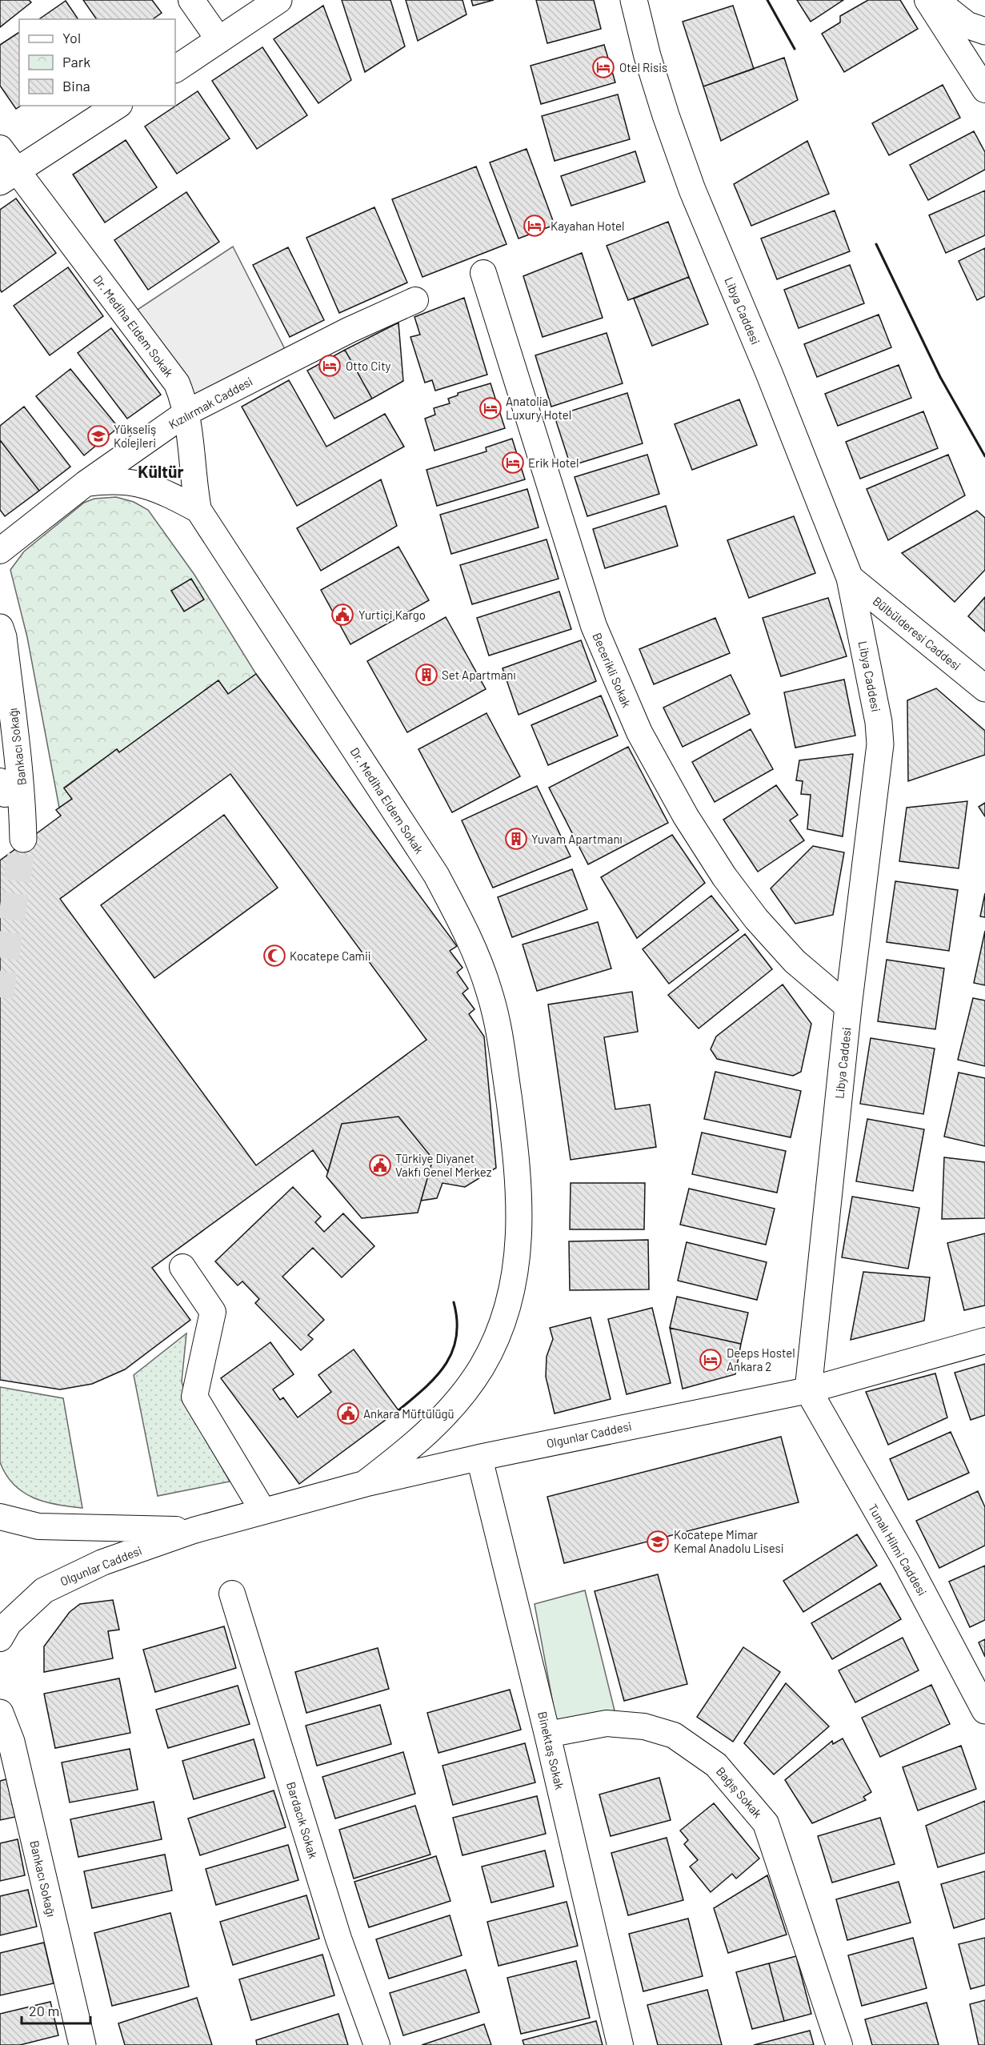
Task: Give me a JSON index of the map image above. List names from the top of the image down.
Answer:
{
  "streets": {
    "main road": [
      "Libya Caddesi",
      "Bülbülderesi Caddesi",
      "Bankacı Sokağı",
      "Tunalı Hilmi Caddesi"
    ],
    "street": [
      "Dr. Mediha Eldem Sokak",
      "Kızılırmak Caddesi",
      "Becerikli Sokak",
      "Olgunlar Caddesi",
      "Binektaş Sokak",
      "Bağış Sokak",
      "Bardacık Sokak"
    ]
  },
  "crossings": [
    ["Libya Caddesi", "Bülbülderesi Caddesi"],
    ["Libya Caddesi", "Becerikli Sokak"],
    ["Libya Caddesi", "Olgunlar Caddesi"],
    ["Libya Caddesi", "Tunalı Hilmi Caddesi"],
    ["Dr. Mediha Eldem Sokak", "Kızılırmak Caddesi"],
    ["Dr. Mediha Eldem Sokak", "Olgunlar Caddesi"],
    ["Olgunlar Caddesi", "Tunalı Hilmi Caddesi"],
    ["Olgunlar Caddesi", "Binektaş Sokak"],
    ["Binektaş Sokak", "Bağış Sokak"]
  ],
  "districts": ["Kültür"],
  "places": {
    "hotel": [
      "Otel Risis",
      "Kayahan Hotel",
      "Otto City",
      "Anatolia Luxury Hotel",
      "Erik Hotel",
      "Deeps Hostel Ankara 2"
    ],
    "school or university": ["Yükseliş Kolejleri", "Kocatepe Mimar Kemal Anadolu Lisesi"],
    "public building": ["Yurtiçi Kargo", "Türkiye Diyanet Vakfı Genel Merkez", "Ankara Müftülügü"],
    "building": ["Set Apartmanı", "Yuvam Apartmanı"],
    "mosque": ["Kocatepe Camii"]
  },
  "legend": ["Yol", "Park", "Bina"],
  "scale_bar": "20 m"
}
